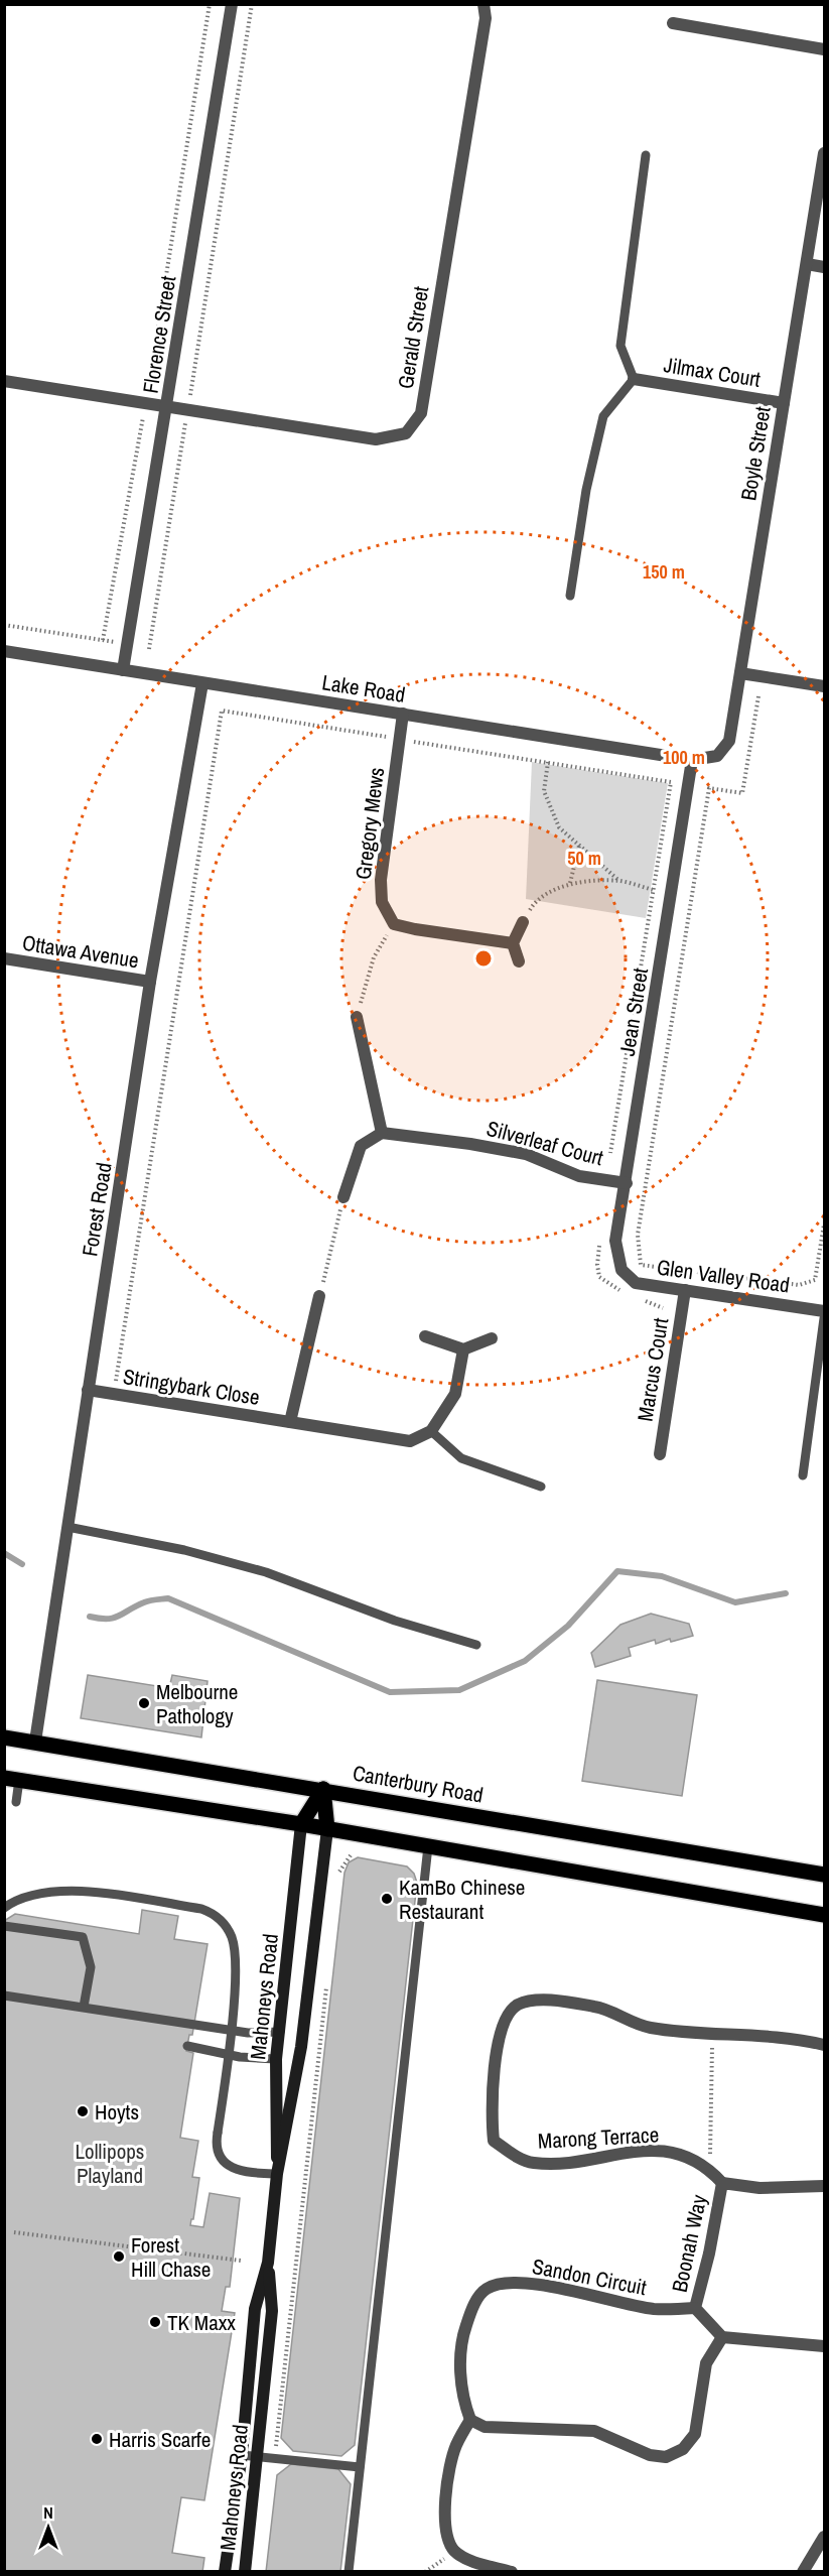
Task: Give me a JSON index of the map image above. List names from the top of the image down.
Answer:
{
  "streets": {
    "main road": ["Canterbury Road", "Mahoneys Road"],
    "street": [
      "Florence Street",
      "Gerald Street",
      "Jilmax Court",
      "Boyle Street",
      "Lake Road",
      "Gregory Mews",
      "Ottawa Avenue",
      "Jean Street",
      "Silverleaf Court",
      "Forest Road",
      "Glen Valley Road",
      "Marcus Court",
      "Stringybark Close",
      "Marong Terrace",
      "Boonah Way",
      "Sandon Circuit"
    ]
  },
  "crossings": [
    ["Florence Street", "Gerald Street"],
    ["Florence Street", "Lake Road"],
    ["Jilmax Court", "Boyle Street"],
    ["Boyle Street", "Lake Road"],
    ["Lake Road", "Gregory Mews"],
    ["Lake Road", "Jean Street"],
    ["Lake Road", "Forest Road"],
    ["Ottawa Avenue", "Forest Road"],
    ["Jean Street", "Silverleaf Court"],
    ["Jean Street", "Glen Valley Road"],
    ["Forest Road", "Stringybark Close"],
    ["Forest Road", "Canterbury Road"],
    ["Glen Valley Road", "Marcus Court"],
    ["Marong Terrace", "Boonah Way"],
    ["Boonah Way", "Sandon Circuit"]
  ],
  "parks": ["Lollipops Playland"],
  "places": [
    "Melbourne Pathology",
    "KamBo Chinese Restaurant",
    "Hoyts",
    "Forest Hill Chase",
    "TK Maxx",
    "Harris Scarfe"
  ],
  "north": "top",
  "rings": ["150 m", "100 m", "50 m"]
}
